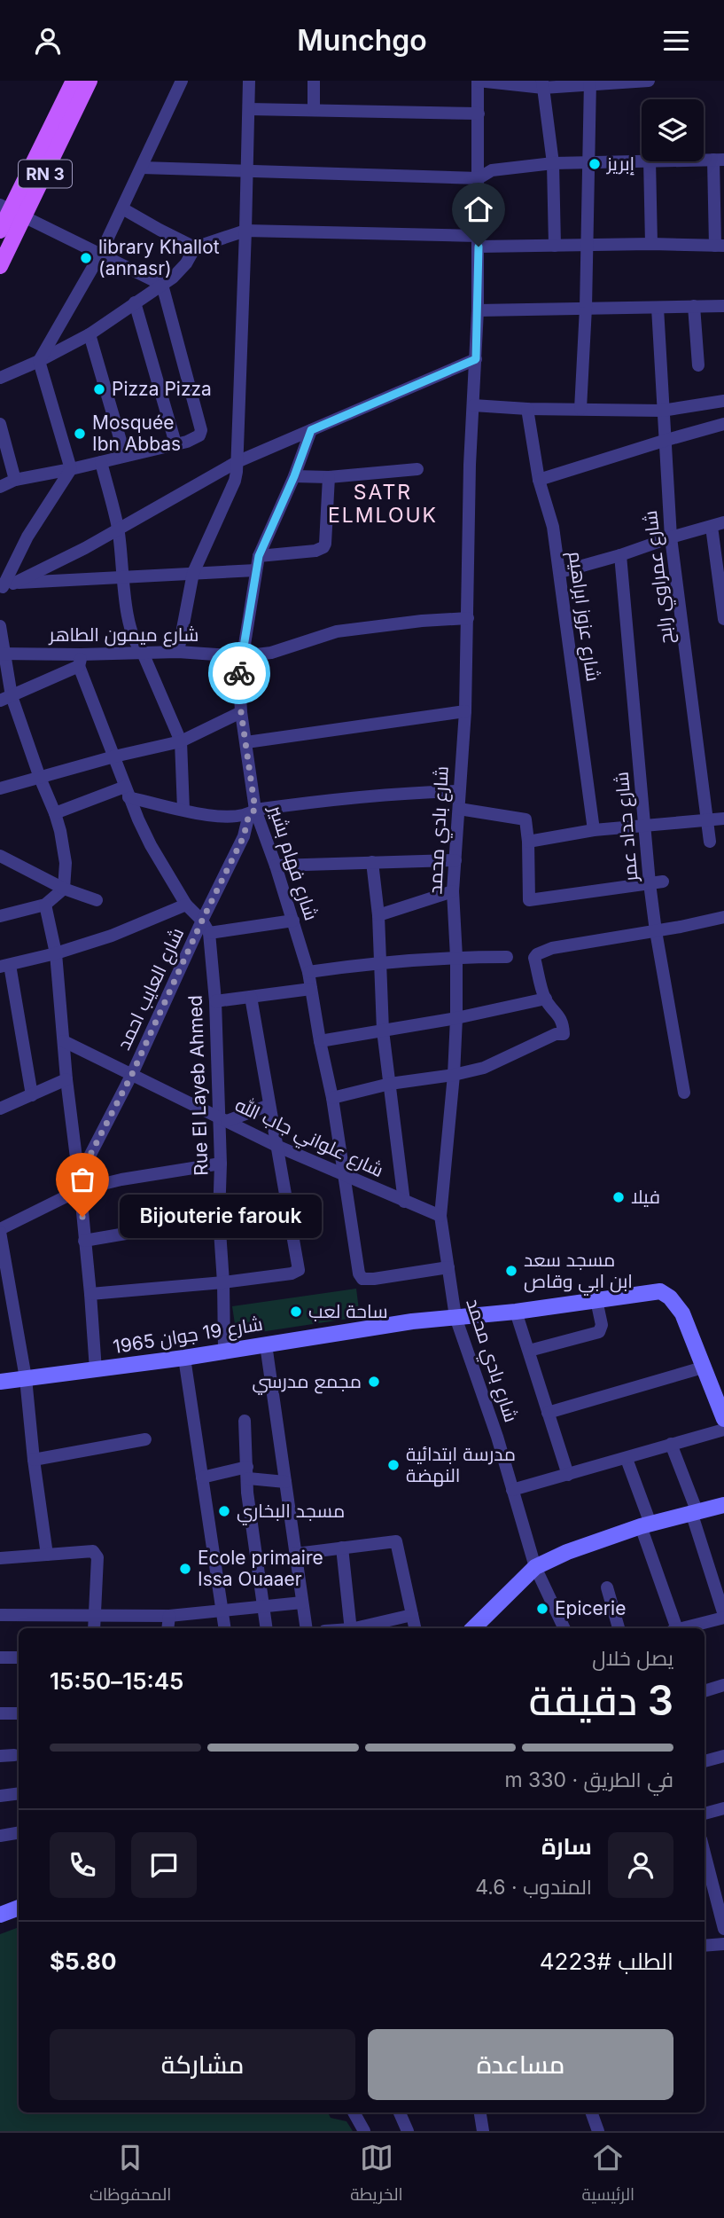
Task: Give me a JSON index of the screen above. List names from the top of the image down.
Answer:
{
  "streets": {
    "main road": ["RN 3"],
    "street": [
      "شارع عمراوي رابح",
      "شارع عزوز ابراهيم",
      "شارع ميمون الطاهر",
      "شارع حداد عمر",
      "شارع بادي محمد",
      "شارع فهام بشير",
      "شارع العايب احمد",
      "Rue El Layeb Ahmed",
      "شارع علواني جاب الله",
      "شارع 19 جوان 1965"
    ]
  },
  "crossings": [
    ["شارع ميمون الطاهر", "شارع بادي محمد"],
    ["شارع ميمون الطاهر", "شارع فهام بشير"],
    ["شارع ميمون الطاهر", "Rue El Layeb Ahmed"],
    ["شارع بادي محمد", "شارع فهام بشير"],
    ["شارع بادي محمد", "شارع علواني جاب الله"],
    ["شارع بادي محمد", "شارع 19 جوان 1965"],
    ["شارع فهام بشير", "شارع العايب احمد"],
    ["شارع فهام بشير", "شارع علواني جاب الله"],
    ["شارع العايب احمد", "Rue El Layeb Ahmed"],
    ["شارع العايب احمد", "شارع علواني جاب الله"],
    ["Rue El Layeb Ahmed", "شارع علواني جاب الله"],
    ["Rue El Layeb Ahmed", "شارع 19 جوان 1965"]
  ],
  "districts": ["SATR ELMLOUK"],
  "places": [
    "إبريز",
    "library Khallot (annasr)",
    "Pizza Pizza",
    "Mosquée Ibn Abbas",
    "فيلا",
    "Bijouterie farouk",
    "مسجد سعد ابن ابي وقاص",
    "ساحة لعب",
    "مجمع مدرسي",
    "مدرسة ابتدائية النهضة",
    "مسجد البخاري",
    "Ecole primaire Issa Ouaaer",
    "Epicerie"
  ],
  "page": {
    "header": "Munchgo",
    "bubble": "Bijouterie farouk",
    "heading": ["3 دقيقة", "يصل خلال", "15:45–15:50"],
    "panel": [
      "سارة",
      "المندوب · 4.6",
      "الطلب #4223",
      "$5.80"
    ],
    "bar": "في الطريق · 330 m",
    "buttons": ["مساعدة", "مشاركة"],
    "tabs": ["الرئيسية", "الخريطة", "المحفوظات"]
  }
}
